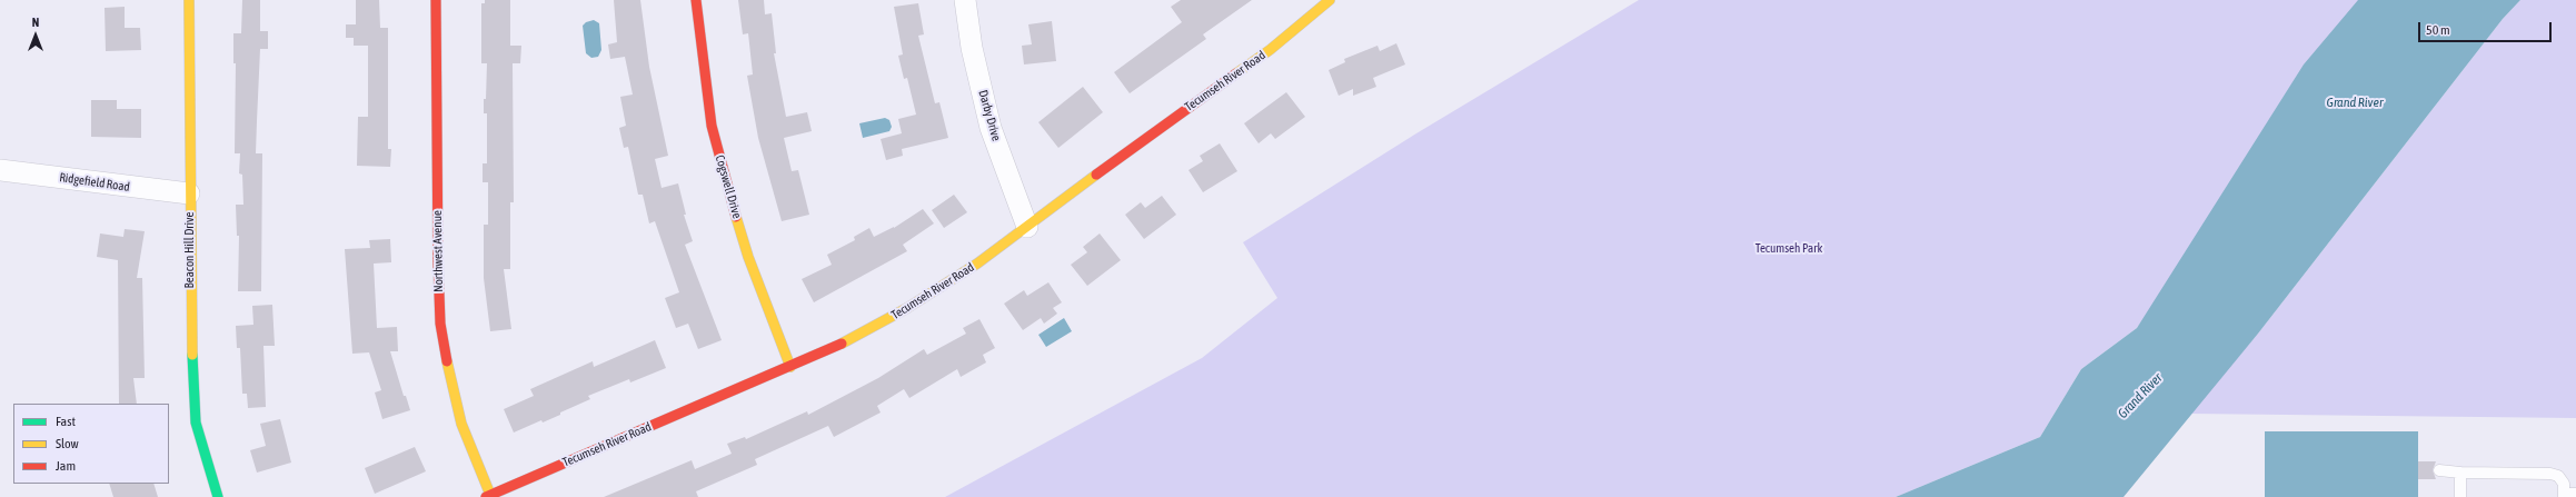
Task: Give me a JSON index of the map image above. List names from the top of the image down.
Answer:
{
  "streets": {
    "street": [
      "Tecumseh River Road",
      "Darby Drive",
      "Ridgefield Road",
      "Cogswell Drive",
      "Beacon Hill Drive",
      "Northwest Avenue"
    ]
  },
  "crossings": [
    ["Tecumseh River Road", "Darby Drive"],
    ["Tecumseh River Road", "Cogswell Drive"],
    ["Tecumseh River Road", "Northwest Avenue"],
    ["Ridgefield Road", "Beacon Hill Drive"]
  ],
  "water": ["Grand River"],
  "parks": ["Tecumseh Park"],
  "legend": ["Fast", "Slow", "Jam"],
  "scale_bar": "50 m",
  "north": "top"
}
